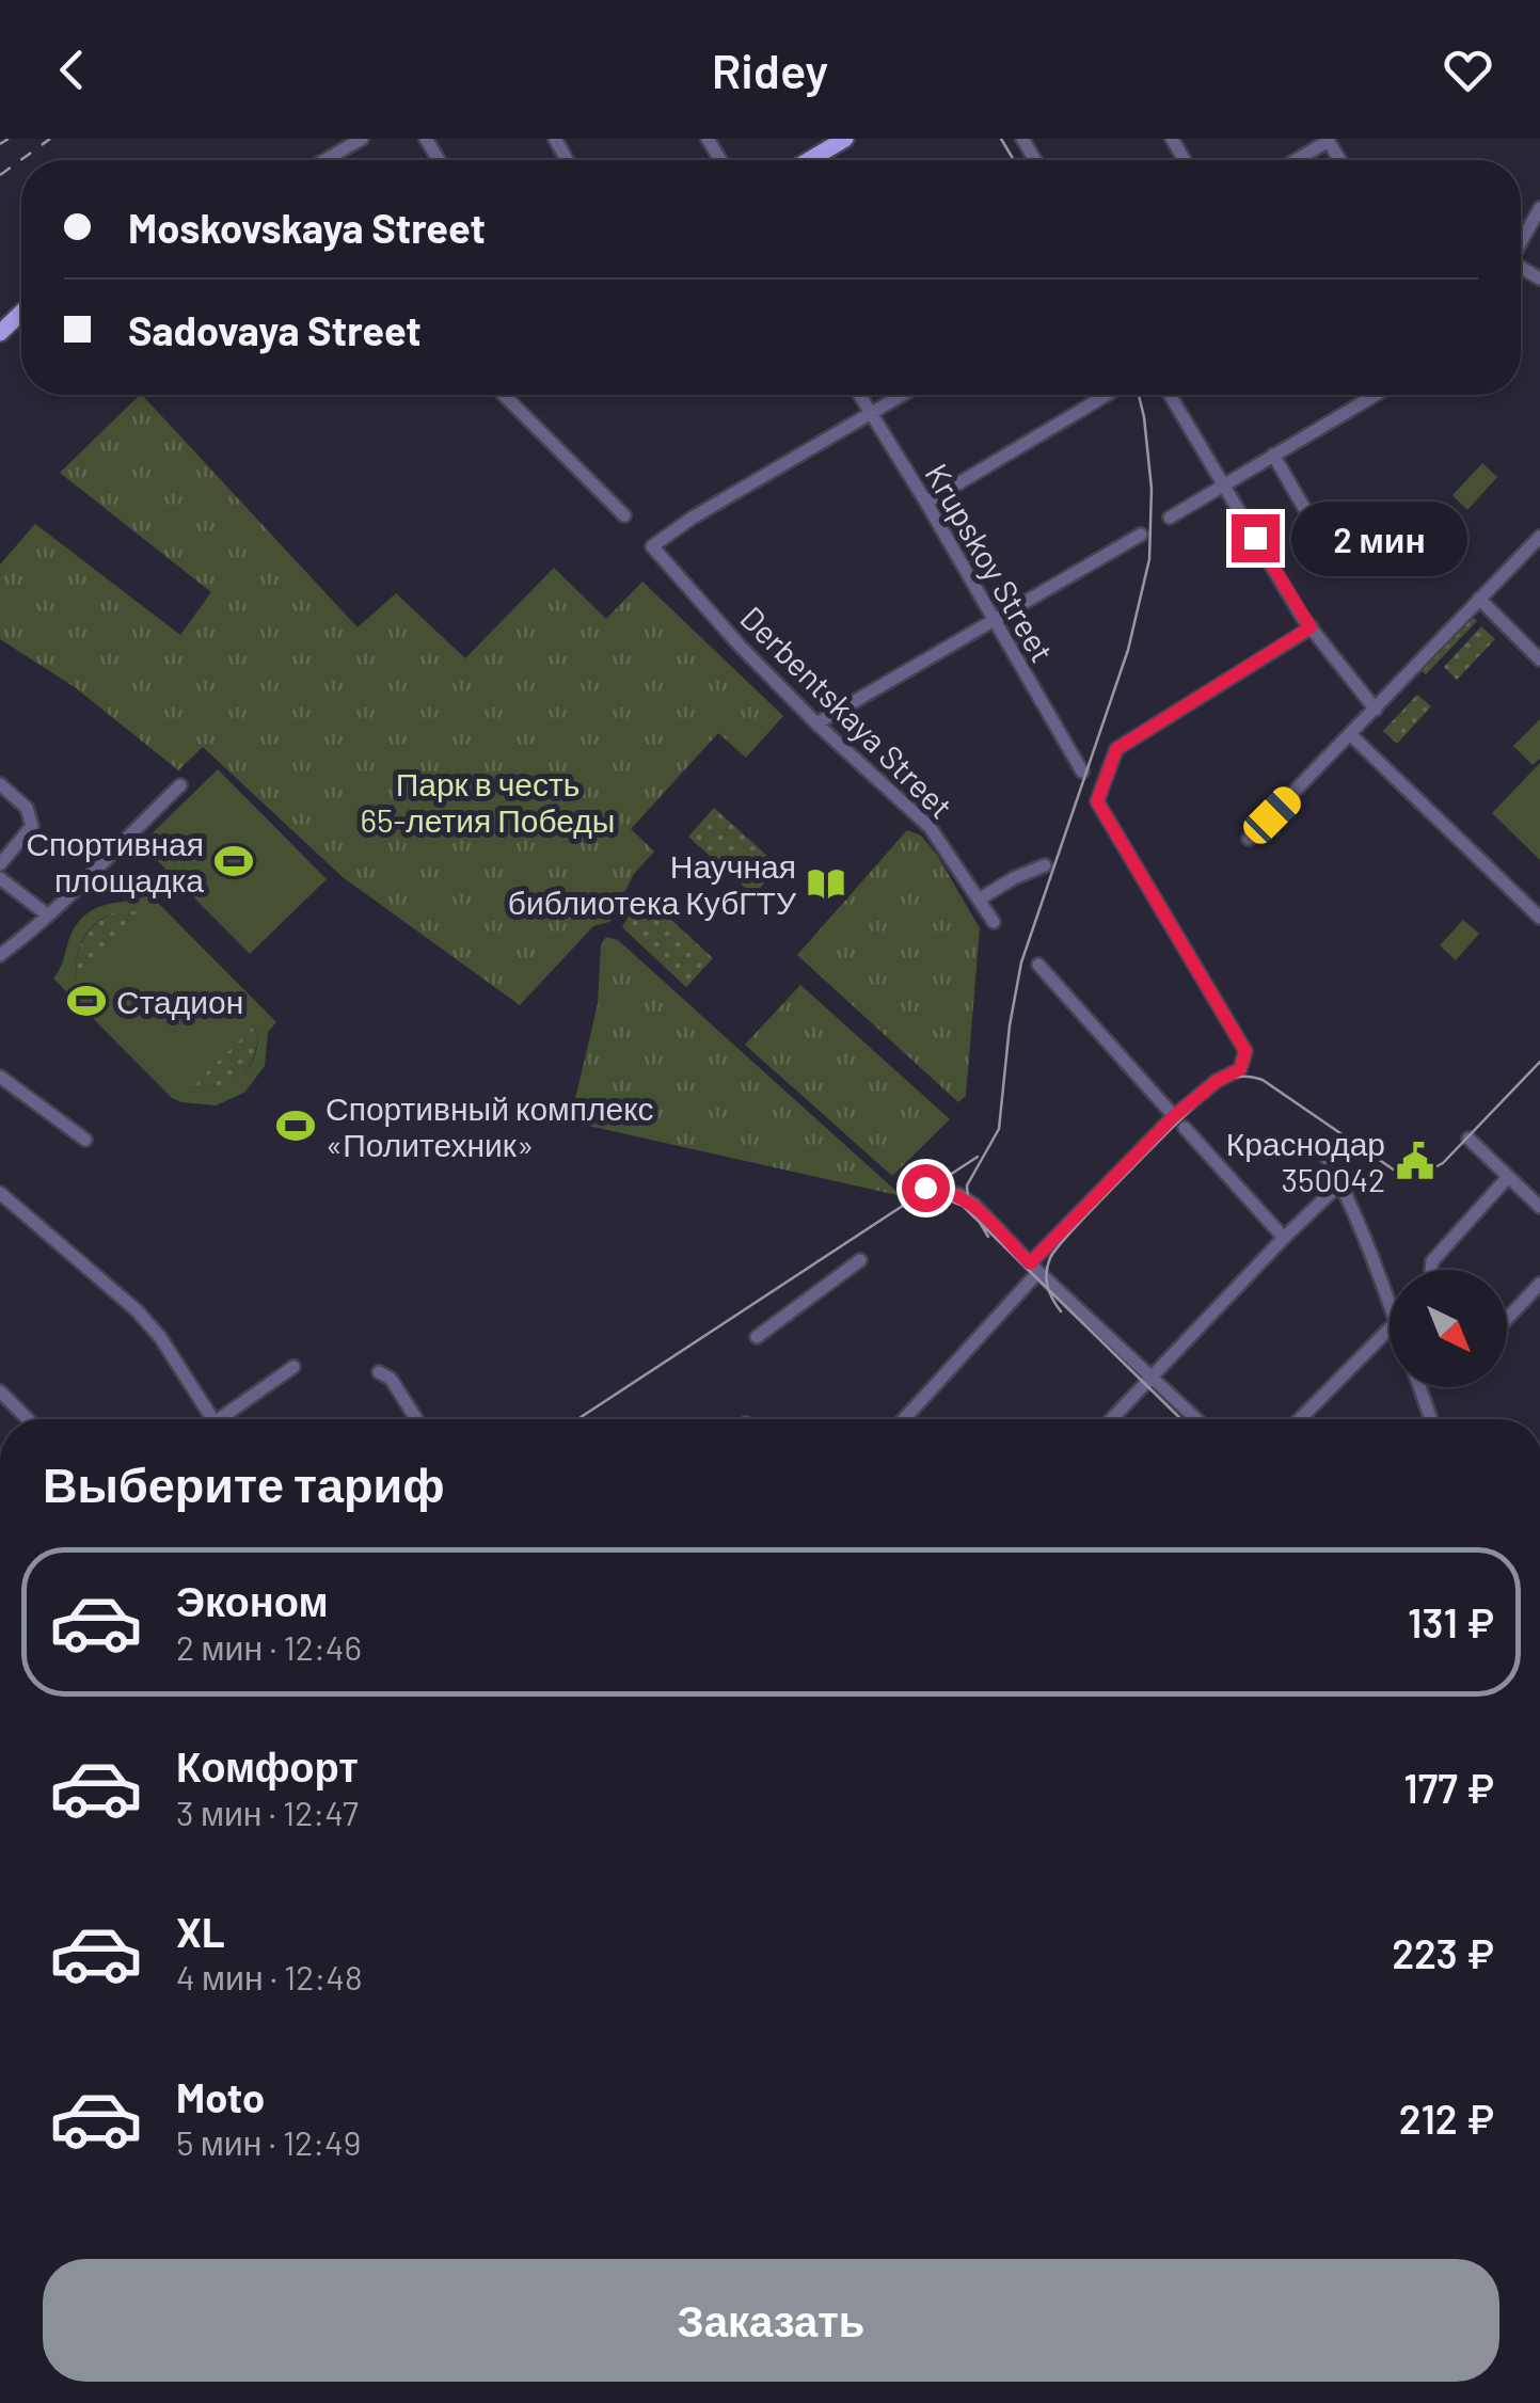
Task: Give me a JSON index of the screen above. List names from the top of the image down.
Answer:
{
  "streets": {
    "street": ["Krupskoy Street", "Derbentskaya Street"]
  },
  "crossings": [
    ["Krupskoy Street", "Derbentskaya Street"]
  ],
  "parks": ["Парк в честь 65-летия Победы"],
  "places": {
    "sports": ["Спортивная площадка", "Стадион", "Спортивный комплекс «Политехник»"],
    "library": ["Научная библиотека КубГТУ"],
    "public building": ["Краснодар 350042"]
  },
  "north": "bottom right",
  "page": {
    "header": "Ridey",
    "banner": ["Moskovskaya Street", "Sadovaya Street"],
    "bubble": "2 мин",
    "heading": "Выберите тариф",
    "list": [
      {
        "name": "Эконом",
        "note": "2 мин · 12:46",
        "value": "131 ₽"
      },
      {
        "name": "Комфорт",
        "note": "3 мин · 12:47",
        "value": "177 ₽"
      },
      {
        "name": "XL",
        "note": "4 мин · 12:48",
        "value": "223 ₽"
      },
      {
        "name": "Moto",
        "note": "5 мин · 12:49",
        "value": "212 ₽"
      }
    ],
    "buttons": "Заказать"
  }
}
